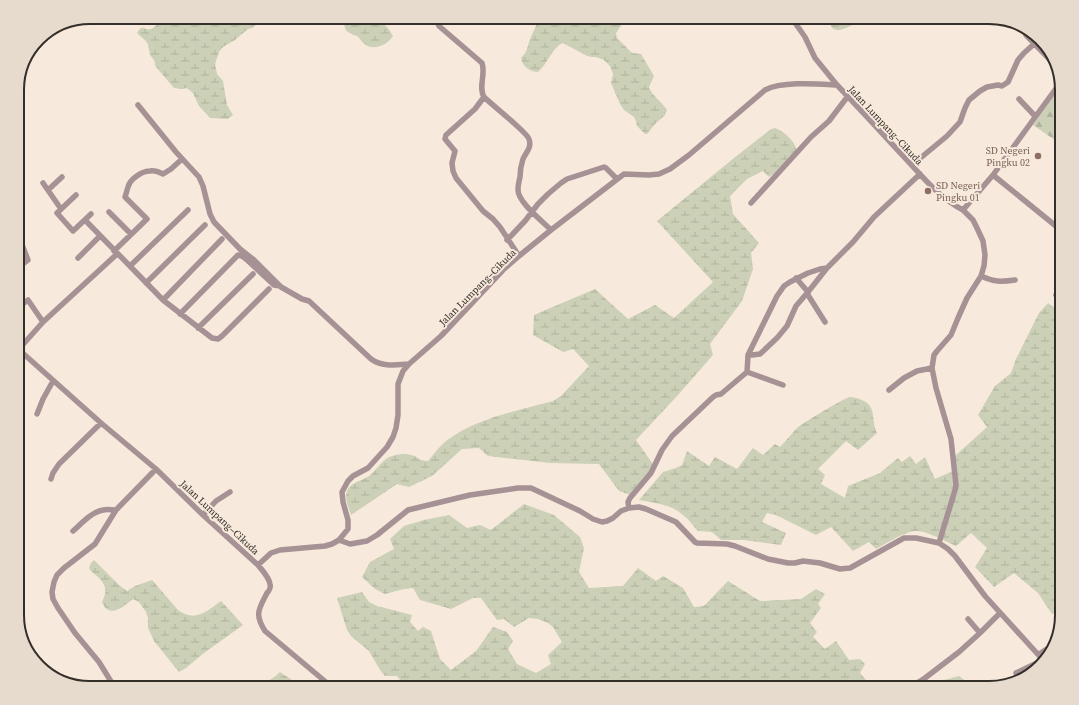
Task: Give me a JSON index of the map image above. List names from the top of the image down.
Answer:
{
  "streets": {
    "street": ["Jalan Lumpang–Cikuda"]
  },
  "places": ["SD Negeri Pingku 02", "SD Negeri Pingku 01"]
}
